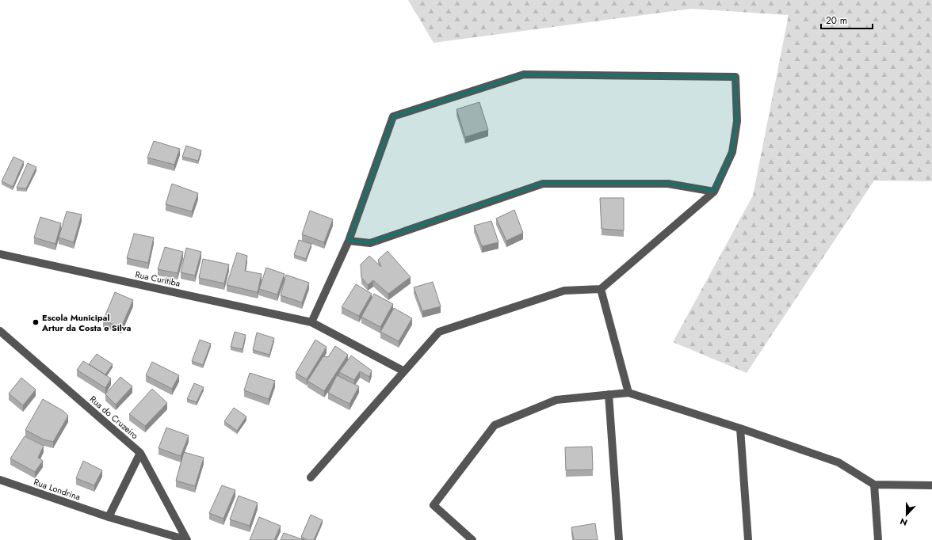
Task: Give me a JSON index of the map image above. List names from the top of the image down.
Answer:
{
  "streets": {
    "street": ["Rua Curitiba", "Rua do Cruzeiro", "Rua Londrina"]
  },
  "crossings": [
    ["Rua do Cruzeiro", "Rua Londrina"]
  ],
  "places": ["Escola Municipal Artur da Costa e Silva"],
  "scale_bar": "20 m",
  "north": "bottom"
}
